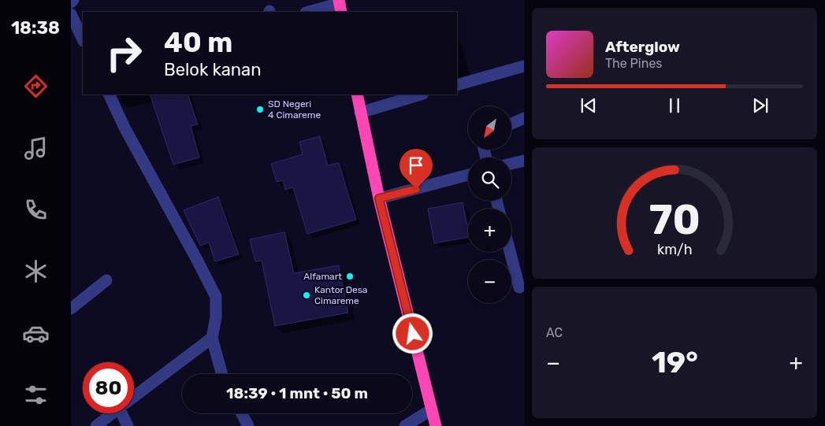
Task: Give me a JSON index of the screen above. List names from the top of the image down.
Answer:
{
  "places": ["SD Negeri 4 Cimareme", "Alfamart", "Kantor Desa Cimareme"],
  "north": "bottom left",
  "page": {
    "tabs": "18:38",
    "turn": ["40 m", "Belok kanan"],
    "song": ["Afterglow", "The Pines"],
    "map_buttons": ["+", "−"],
    "tile": "AC",
    "heat": ["−", "19°", "+"],
    "limit": "80",
    "trip": "18:39 · 1 mnt · 50 m",
    "gauge": ["70", "km/h"]
  }
}
